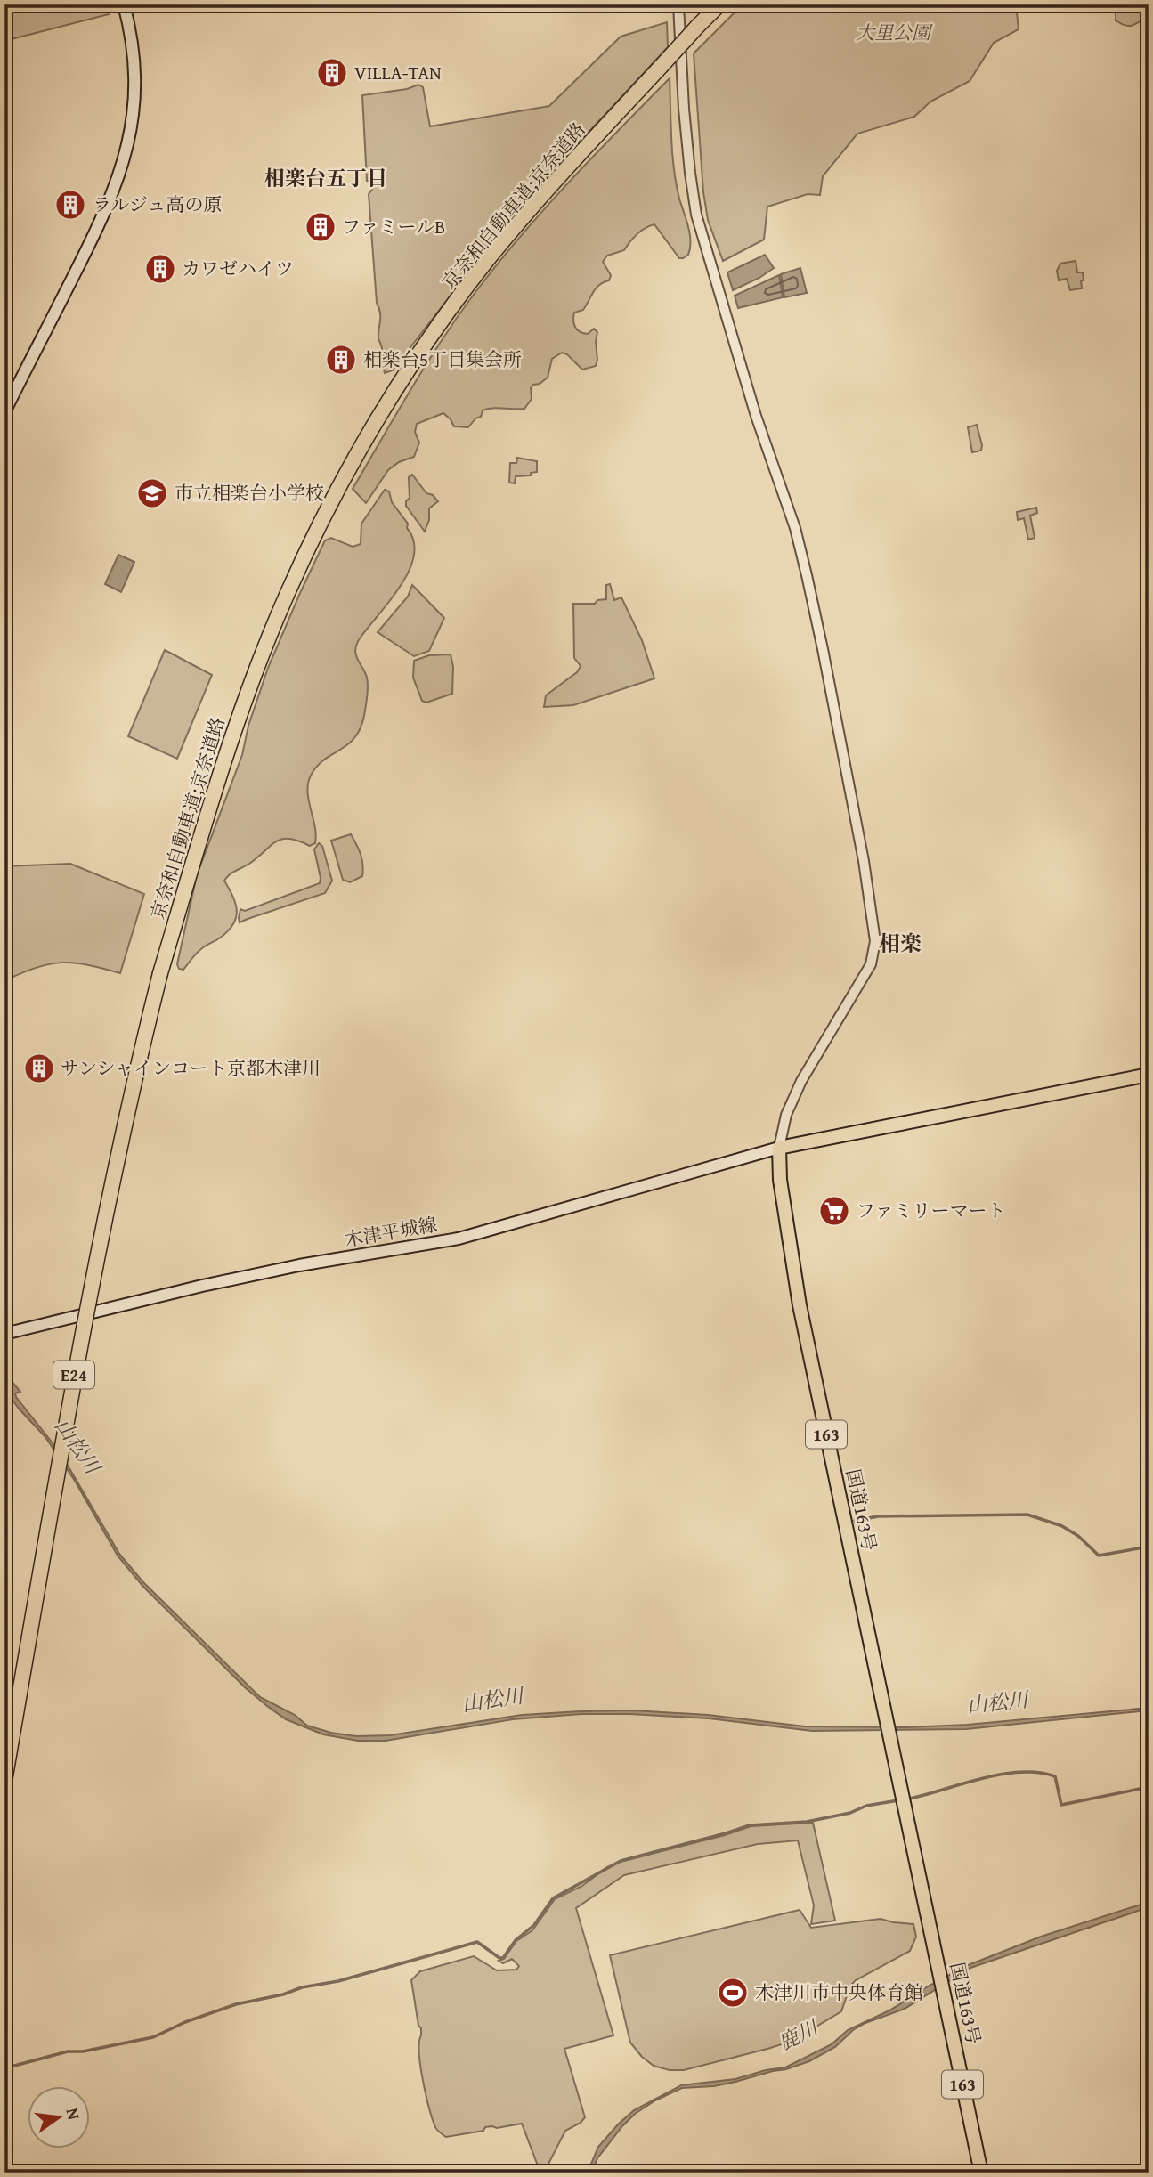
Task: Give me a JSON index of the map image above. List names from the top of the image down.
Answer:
{
  "streets": {
    "highway": [
      "京奈和自動車道;京奈道路",
      "E24",
      "163",
      "国道163号"
    ],
    "main road": ["木津平城線"]
  },
  "crossings": [
    ["木津平城線", "国道163号"]
  ],
  "districts": ["相楽台五丁目", "相楽"],
  "water": ["山松川", "鹿川"],
  "parks": ["大里公園"],
  "places": {
    "building": [
      "VILLA-TAN",
      "ラルジュ高の原",
      "ファミールB",
      "カワゼハイツ",
      "相楽台5丁目集会所",
      "サンシャインコート京都木津川"
    ],
    "school or university": ["市立相楽台小学校"],
    "supermarket": ["ファミリーマート"],
    "sports": ["木津川市中央体育館"]
  },
  "north": "right"
}
